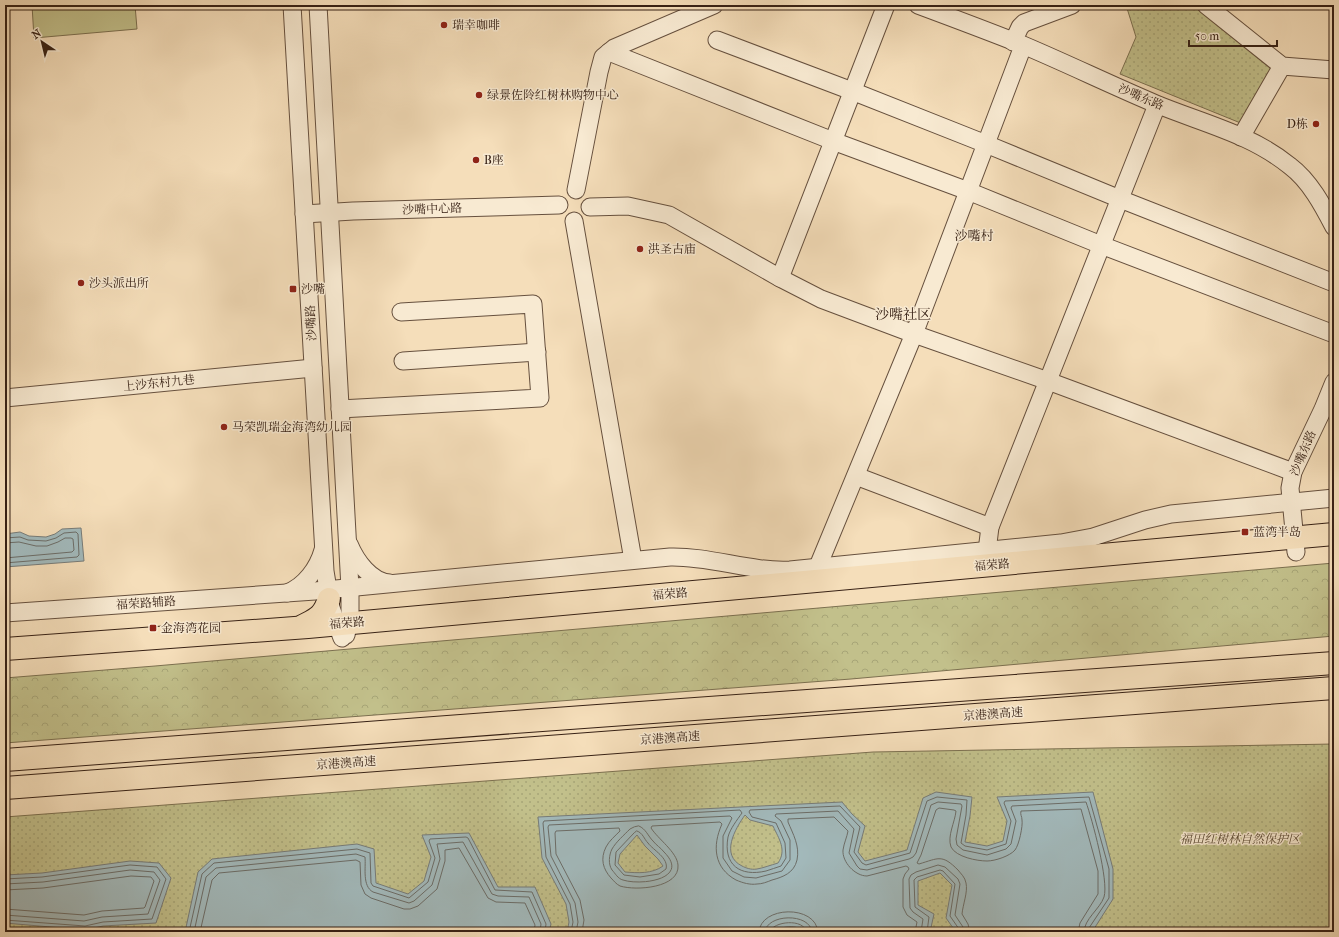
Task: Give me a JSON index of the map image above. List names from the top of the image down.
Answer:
{
  "streets": {
    "main road": ["福荣路", "京港澳高速"],
    "street": [
      "沙嘴东路",
      "沙嘴中心路",
      "沙嘴路",
      "上沙东村九巷",
      "福荣路辅路"
    ]
  },
  "crossings": [
    ["沙嘴东路", "福荣路"],
    ["沙嘴东路", "福荣路辅路"],
    ["沙嘴中心路", "沙嘴路"],
    ["沙嘴路", "上沙东村九巷"],
    ["沙嘴路", "福荣路"],
    ["沙嘴路", "福荣路辅路"],
    ["福荣路", "福荣路辅路"]
  ],
  "districts": ["沙嘴村", "沙嘴社区"],
  "parks": ["福田红树林自然保护区"],
  "places": {
    "other": [
      "瑞幸咖啡",
      "绿景佐阾红树林购物中心",
      "D栋",
      "B座",
      "洪圣古庙",
      "沙头派出所",
      "马荣凯瑞金海湾幼儿园"
    ],
    "transit": ["沙嘴", "蓝湾半岛", "金海湾花园"]
  },
  "scale_bar": "50 m",
  "north": "top left"
}
